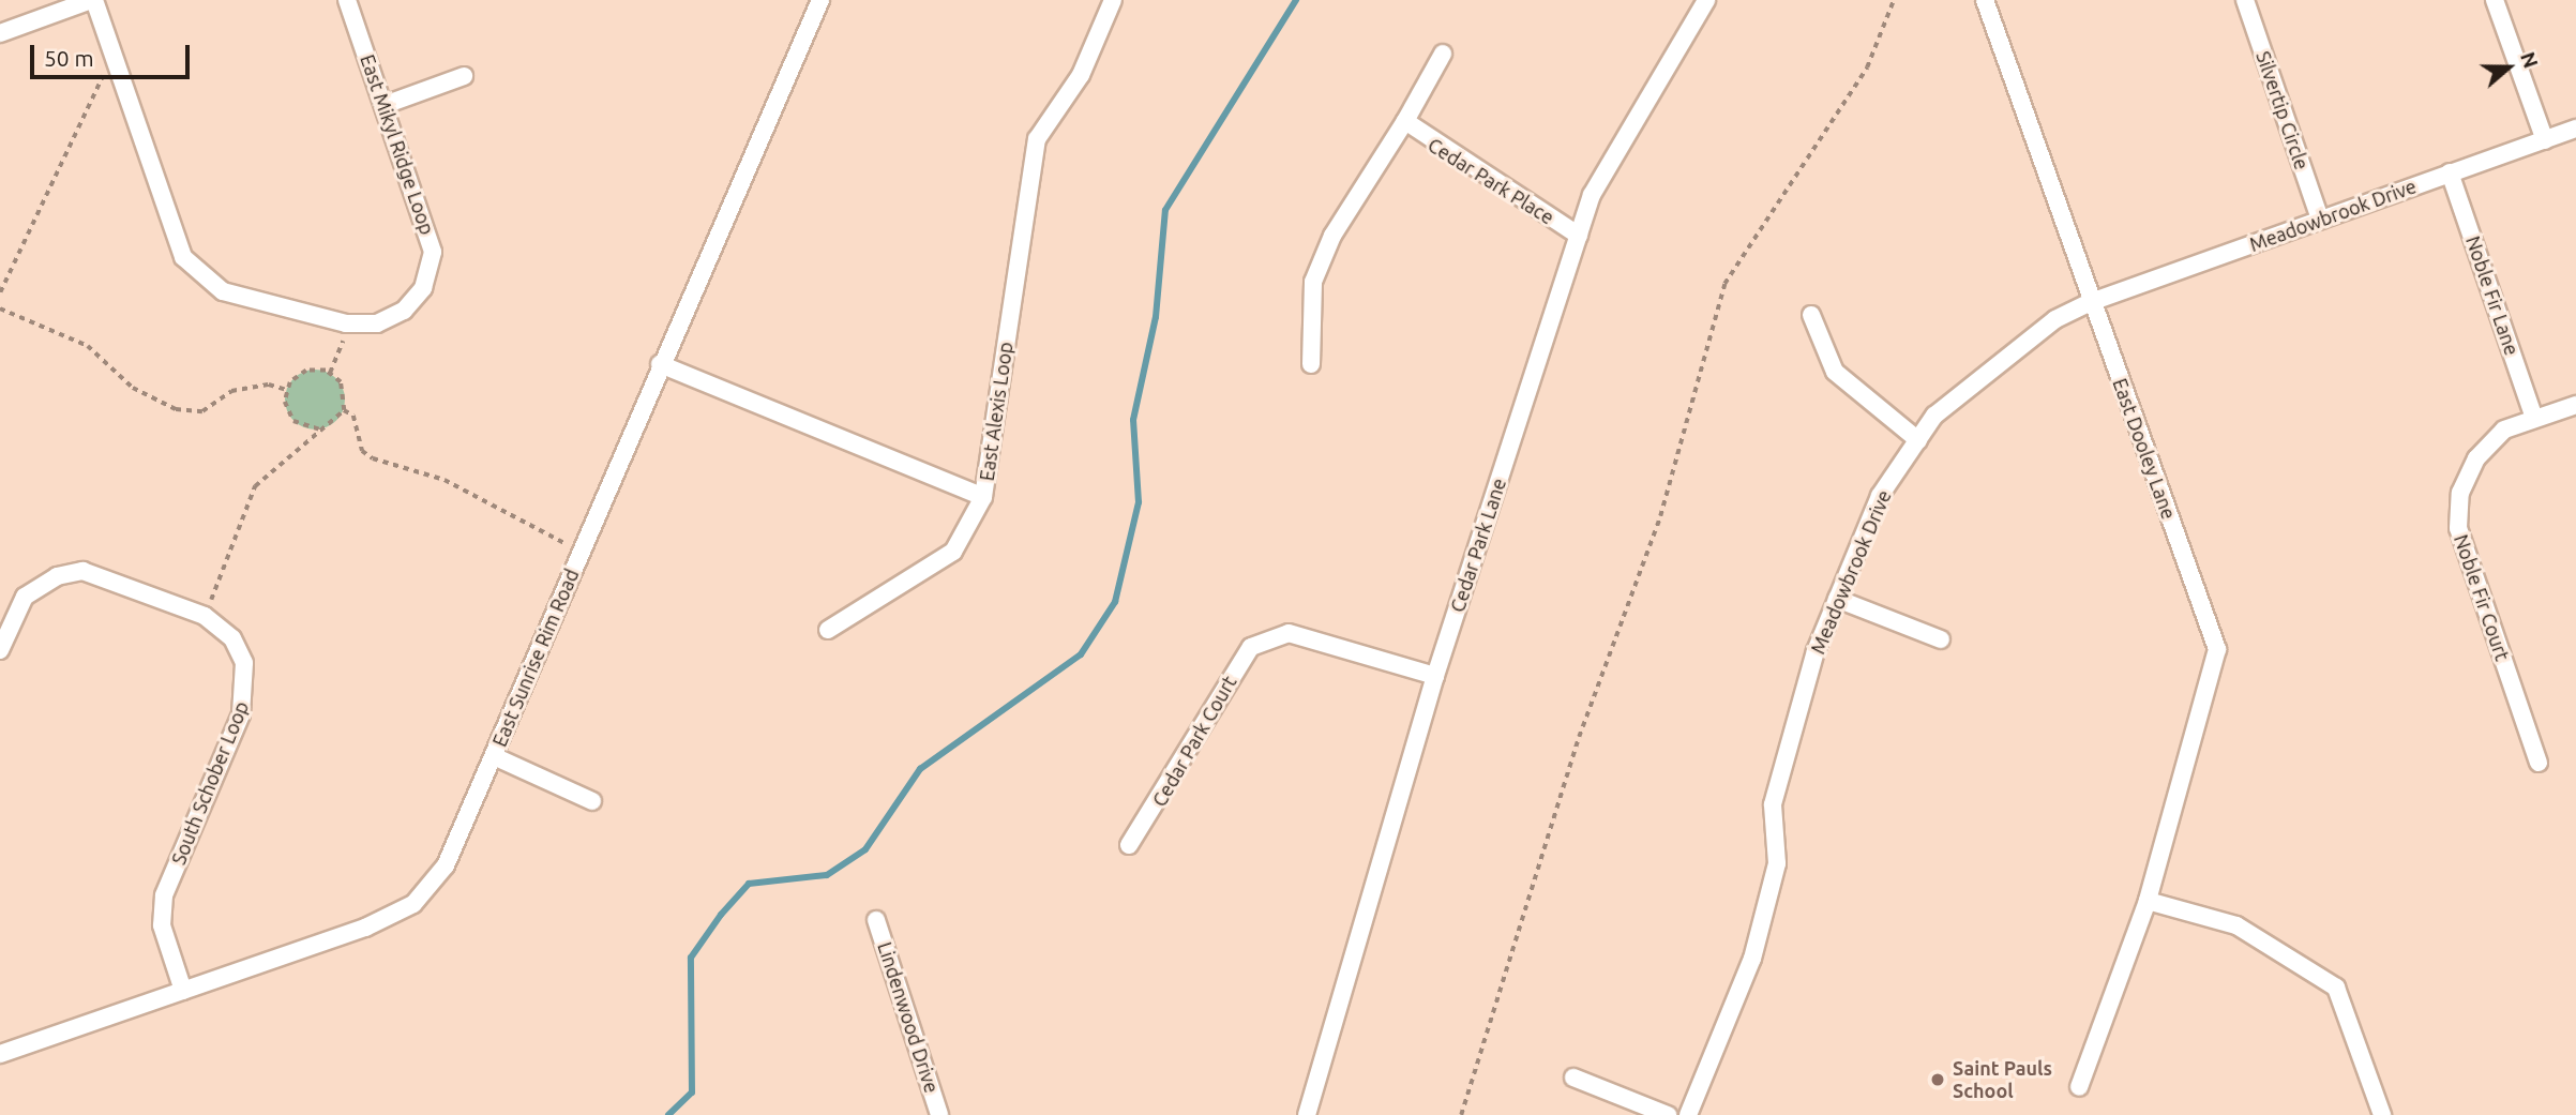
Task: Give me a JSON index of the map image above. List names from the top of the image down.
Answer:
{
  "streets": {
    "street": [
      "Silvertip Circle",
      "East Mikyl Ridge Loop",
      "Cedar Park Place",
      "Meadowbrook Drive",
      "Noble Fir Lane",
      "East Alexis Loop",
      "East Dooley Lane",
      "Cedar Park Lane",
      "Noble Fir Court",
      "East Sunrise Rim Road",
      "Cedar Park Court",
      "South Schober Loop",
      "Lindenwood Drive"
    ]
  },
  "crossings": [
    ["Silvertip Circle", "Meadowbrook Drive"],
    ["Cedar Park Place", "Cedar Park Lane"],
    ["Meadowbrook Drive", "Noble Fir Lane"],
    ["Meadowbrook Drive", "East Dooley Lane"],
    ["Noble Fir Lane", "Noble Fir Court"],
    ["East Alexis Loop", "East Sunrise Rim Road"],
    ["Cedar Park Lane", "Cedar Park Court"],
    ["East Sunrise Rim Road", "South Schober Loop"]
  ],
  "places": ["Saint Pauls School"],
  "scale_bar": "50 m",
  "north": "right"
}
